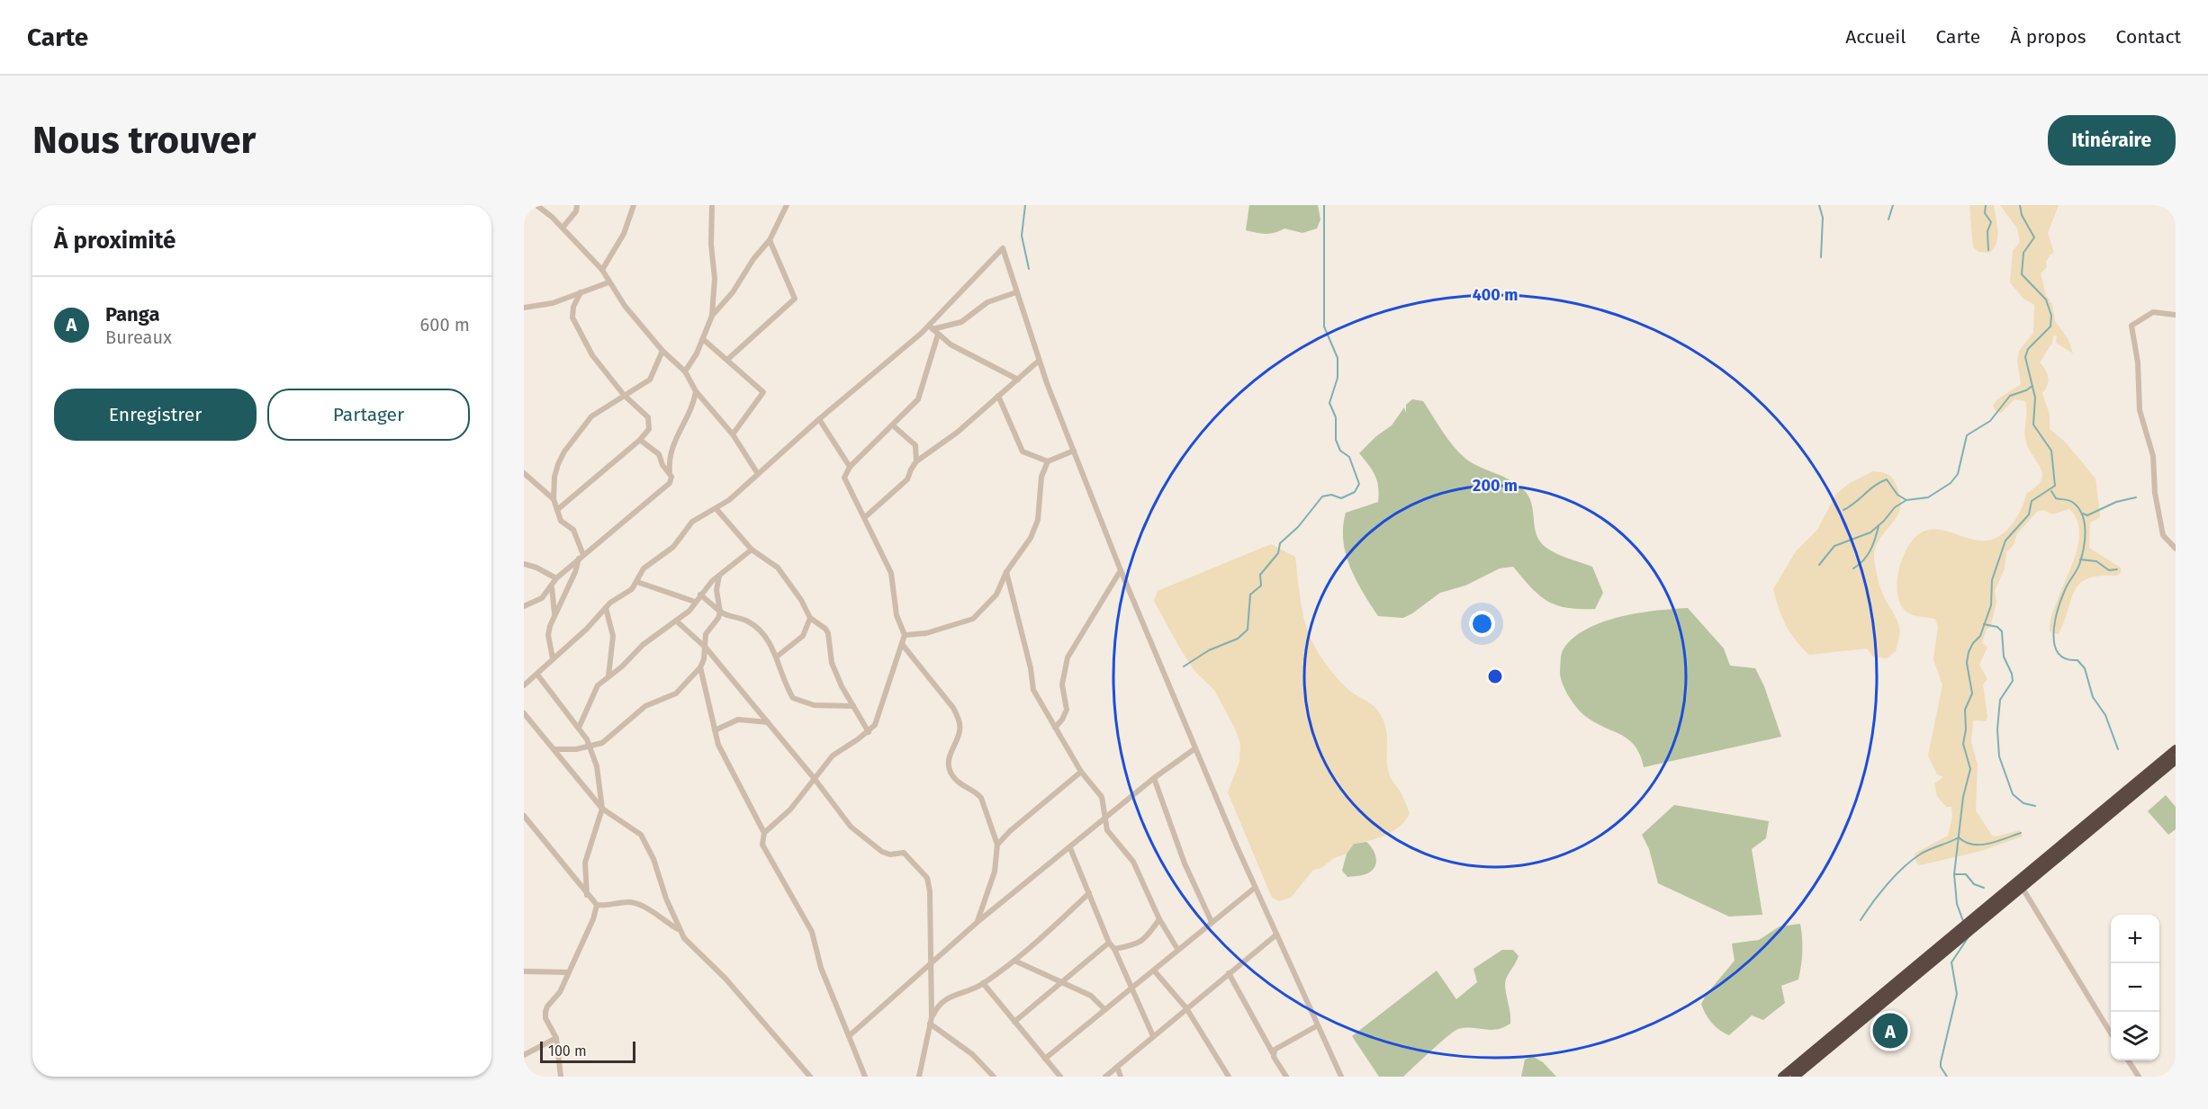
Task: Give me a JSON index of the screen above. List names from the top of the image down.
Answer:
{
  "scale_bar": "100 m",
  "page": {
    "header": "Carte",
    "nav": [
      "Accueil",
      "Carte",
      "À propos",
      "Contact"
    ],
    "buttons": [
      "Itinéraire",
      ["Enregistrer", "Partager"]
    ],
    "title": "Nous trouver",
    "heading": "À proximité",
    "list": [
      {
        "mark": "A",
        "name": "Panga",
        "note": "Bureaux",
        "value": "600 m"
      }
    ],
    "map_buttons": ["+", "−"],
    "pins": "A",
    "scale": "100 m"
  },
  "rings": ["400 m", "200 m"]
}
